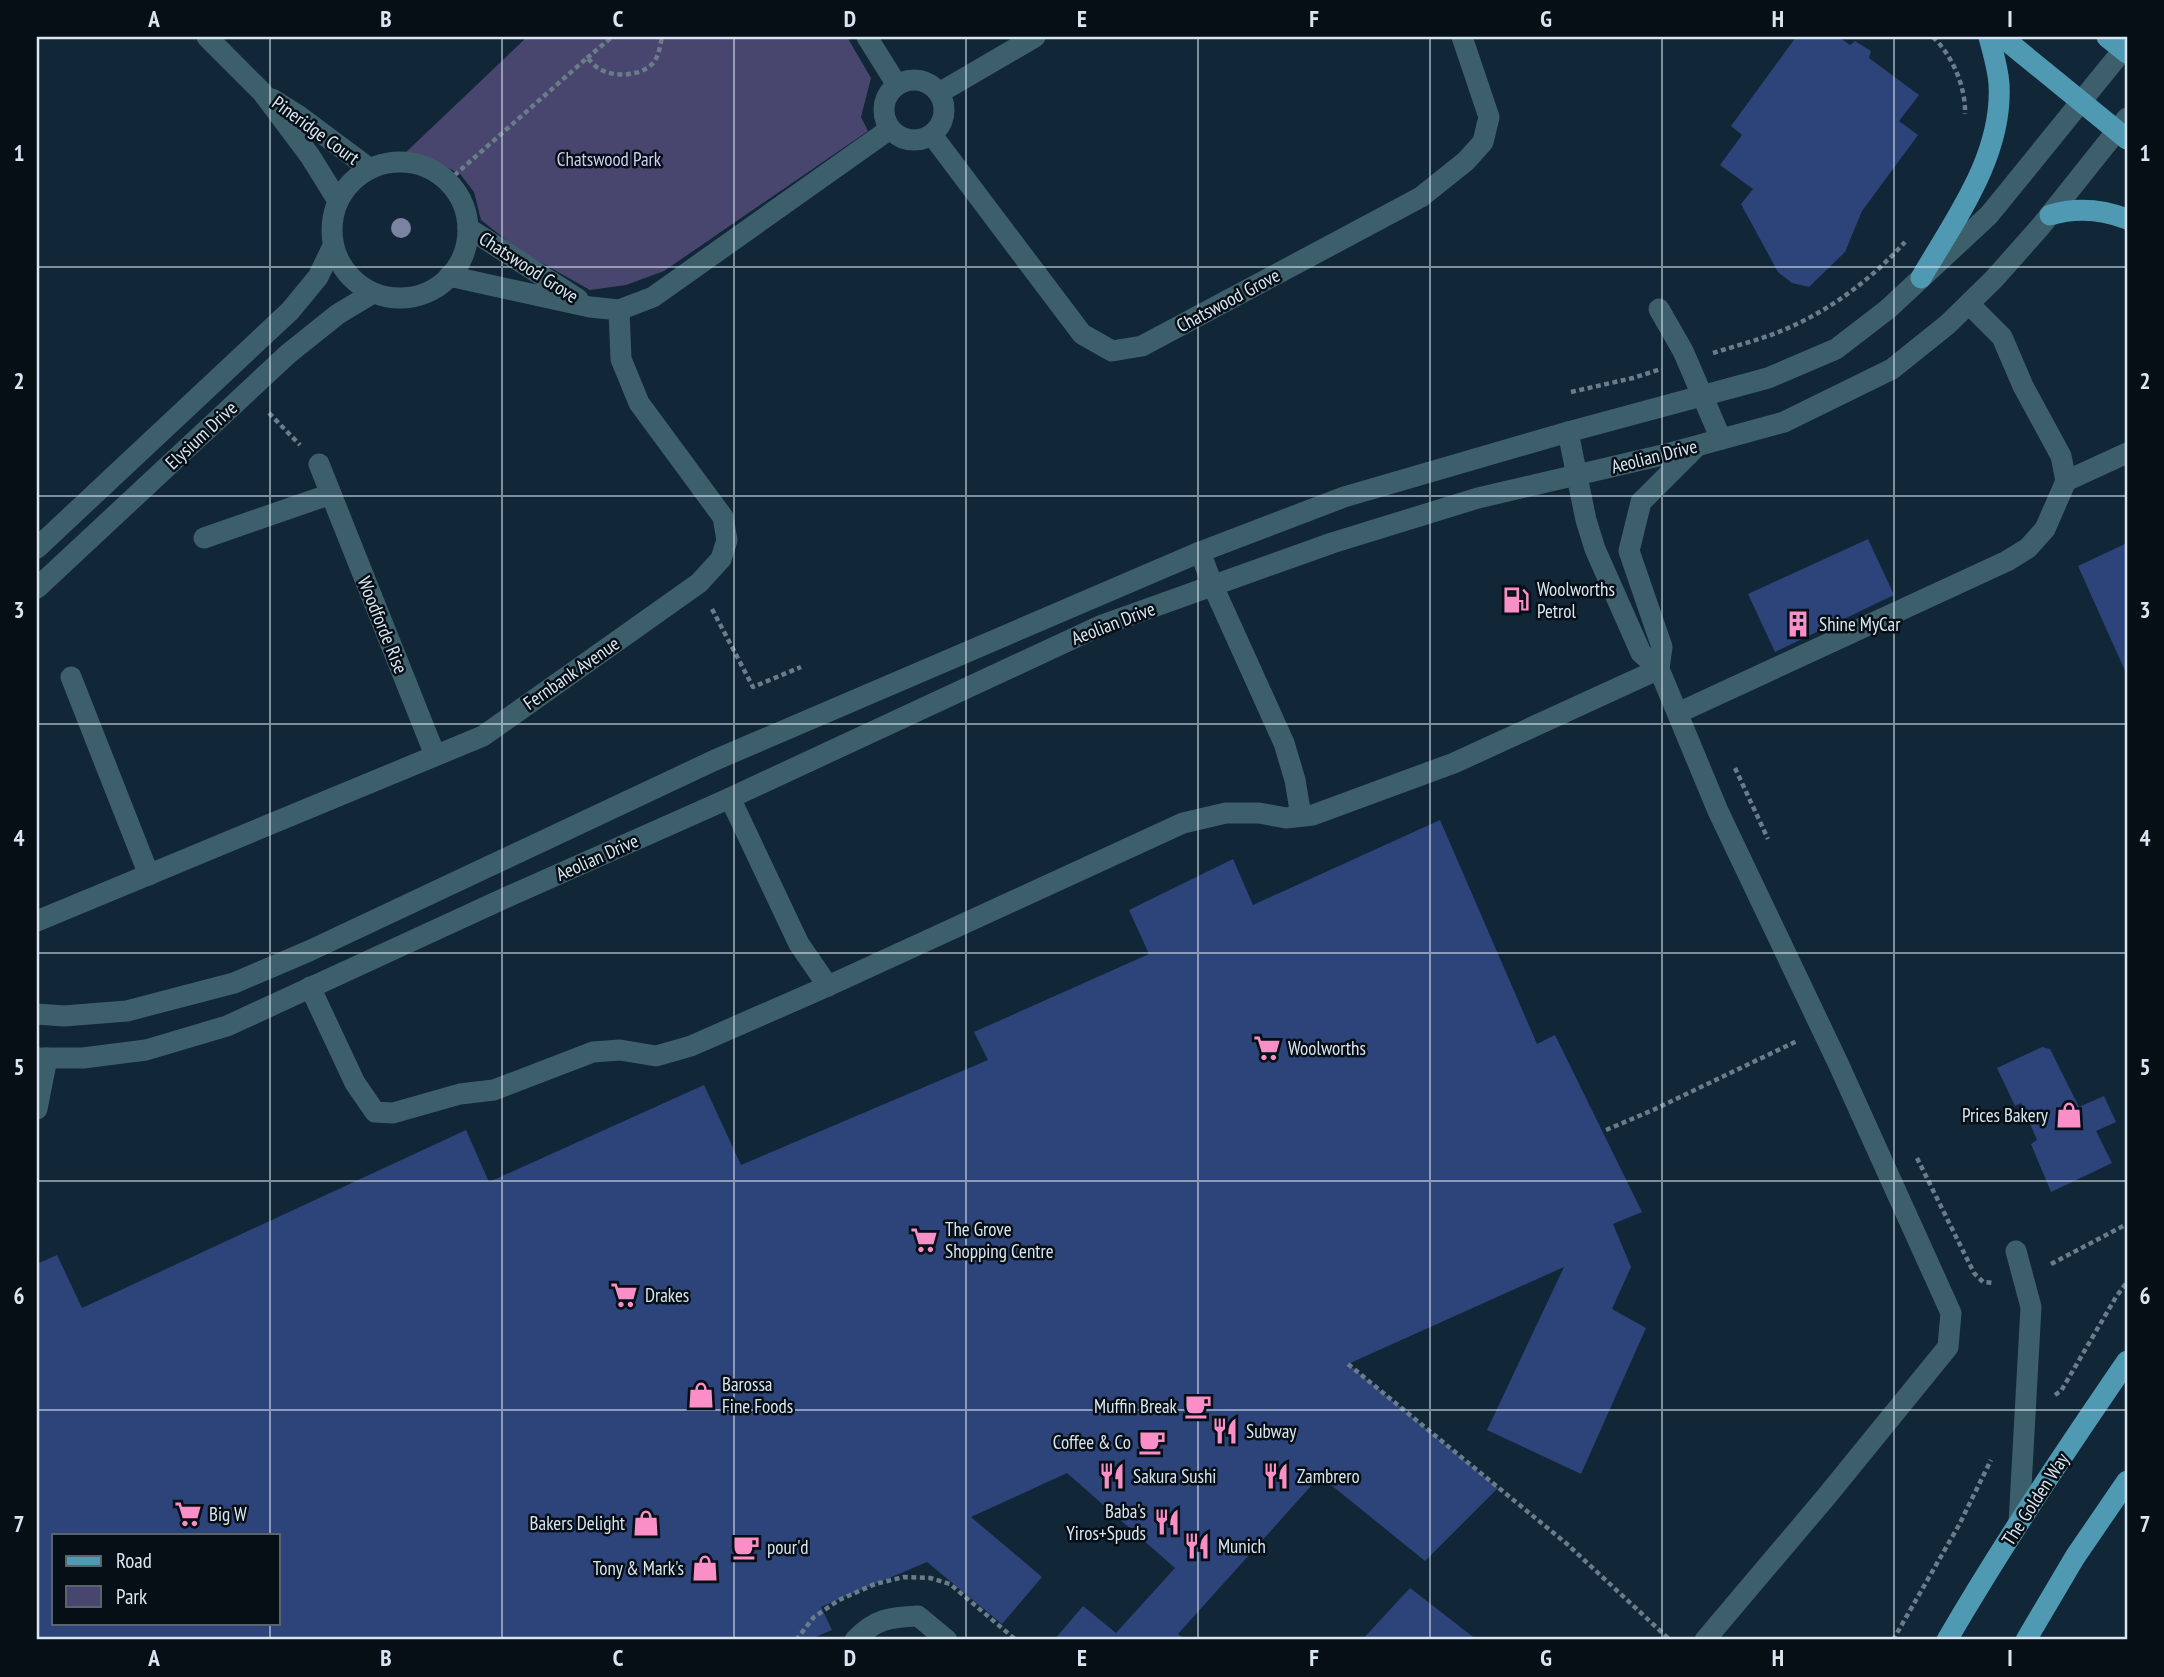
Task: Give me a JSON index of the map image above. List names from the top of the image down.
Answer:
{
  "streets": {
    "main road": ["The Golden Way"],
    "street": [
      "Pineridge Court",
      "Chatswood Grove",
      "Elysium Drive",
      "Aeolian Drive",
      "Woodforde Rise",
      "Fernbank Avenue"
    ]
  },
  "crossings": [
    ["Pineridge Court", "Chatswood Grove"],
    ["Pineridge Court", "Elysium Drive"],
    ["Chatswood Grove", "Elysium Drive"],
    ["Chatswood Grove", "Fernbank Avenue"],
    ["Woodforde Rise", "Fernbank Avenue"]
  ],
  "parks": ["Chatswood Park"],
  "places": {
    "fuel station": ["Woolworths Petrol"],
    "building": ["Shine MyCar"],
    "supermarket": [
      "Woolworths",
      "The Grove Shopping Centre",
      "Drakes",
      "Big W"
    ],
    "shop": [
      "Prices Bakery",
      "Barossa Fine Foods",
      "Bakers Delight",
      "Tony & Mark's"
    ],
    "cafe": ["Muffin Break", "Coffee & Co", "pour'd"],
    "restaurant": [
      "Subway",
      "Sakura Sushi",
      "Zambrero",
      "Baba's Yiros+Spuds",
      "Munich"
    ]
  },
  "legend": ["Road", "Park"],
  "grid": {
    "columns": [
      "A",
      "B",
      "C",
      "D",
      "E",
      "F",
      "G",
      "H",
      "I"
    ],
    "rows": [
      "1",
      "2",
      "3",
      "4",
      "5",
      "6",
      "7"
    ]
  }
}
